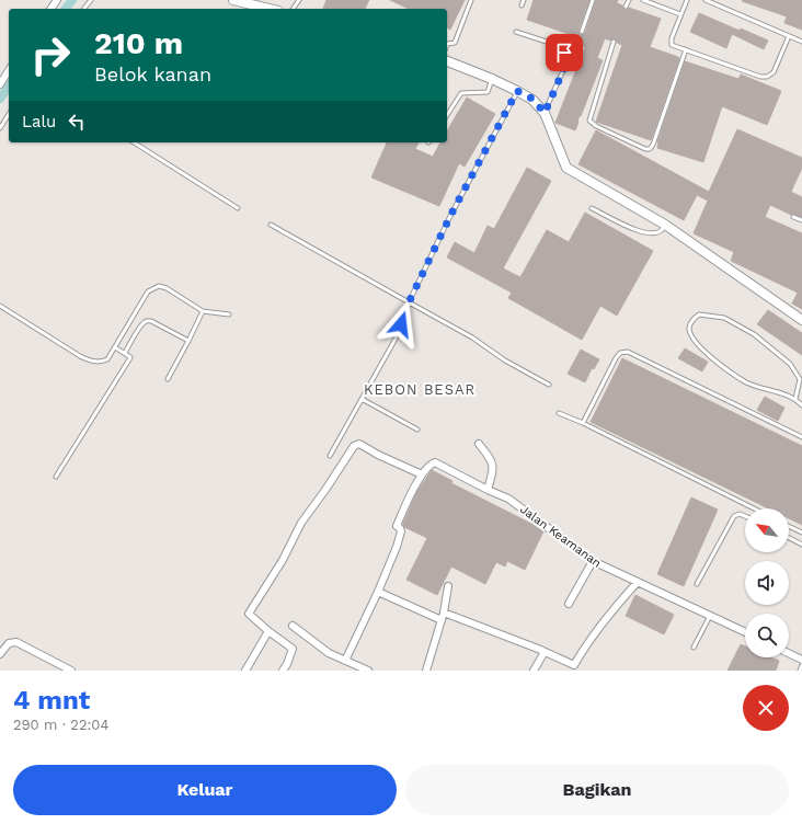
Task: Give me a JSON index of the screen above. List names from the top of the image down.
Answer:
{
  "streets": {
    "street": ["Jalan Keamanan"]
  },
  "districts": ["KEBON BESAR"],
  "north": "top left",
  "page": {
    "turn": ["210 m", "Belok kanan"],
    "then": "Lalu",
    "heading": ["4 mnt", "290 m · 22:04"],
    "buttons": ["Keluar", "Bagikan"]
  }
}
